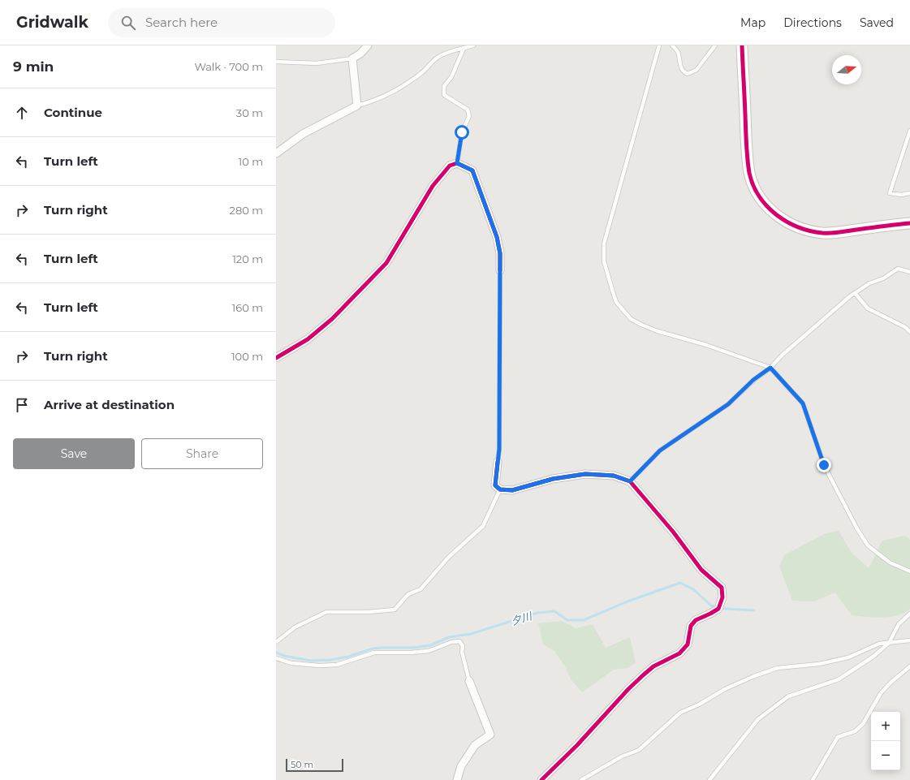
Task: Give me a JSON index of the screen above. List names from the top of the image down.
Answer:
{
  "water": ["夕川"],
  "scale_bar": "50 m",
  "north": "right",
  "page": {
    "header": "Gridwalk",
    "search": "Search here",
    "nav": ["Map", "Directions", "Saved"],
    "heading": ["9 min", "Walk · 700 m"],
    "list": [
      ["Continue", "30 m"],
      ["Turn left", "10 m"],
      ["Turn right", "280 m"],
      ["Turn left", "120 m"],
      ["Turn left", "160 m"],
      ["Turn right", "100 m"],
      "Arrive at destination"
    ],
    "buttons": ["Save", "Share"],
    "map_buttons": ["+", "−"],
    "scale": "50 m"
  }
}
